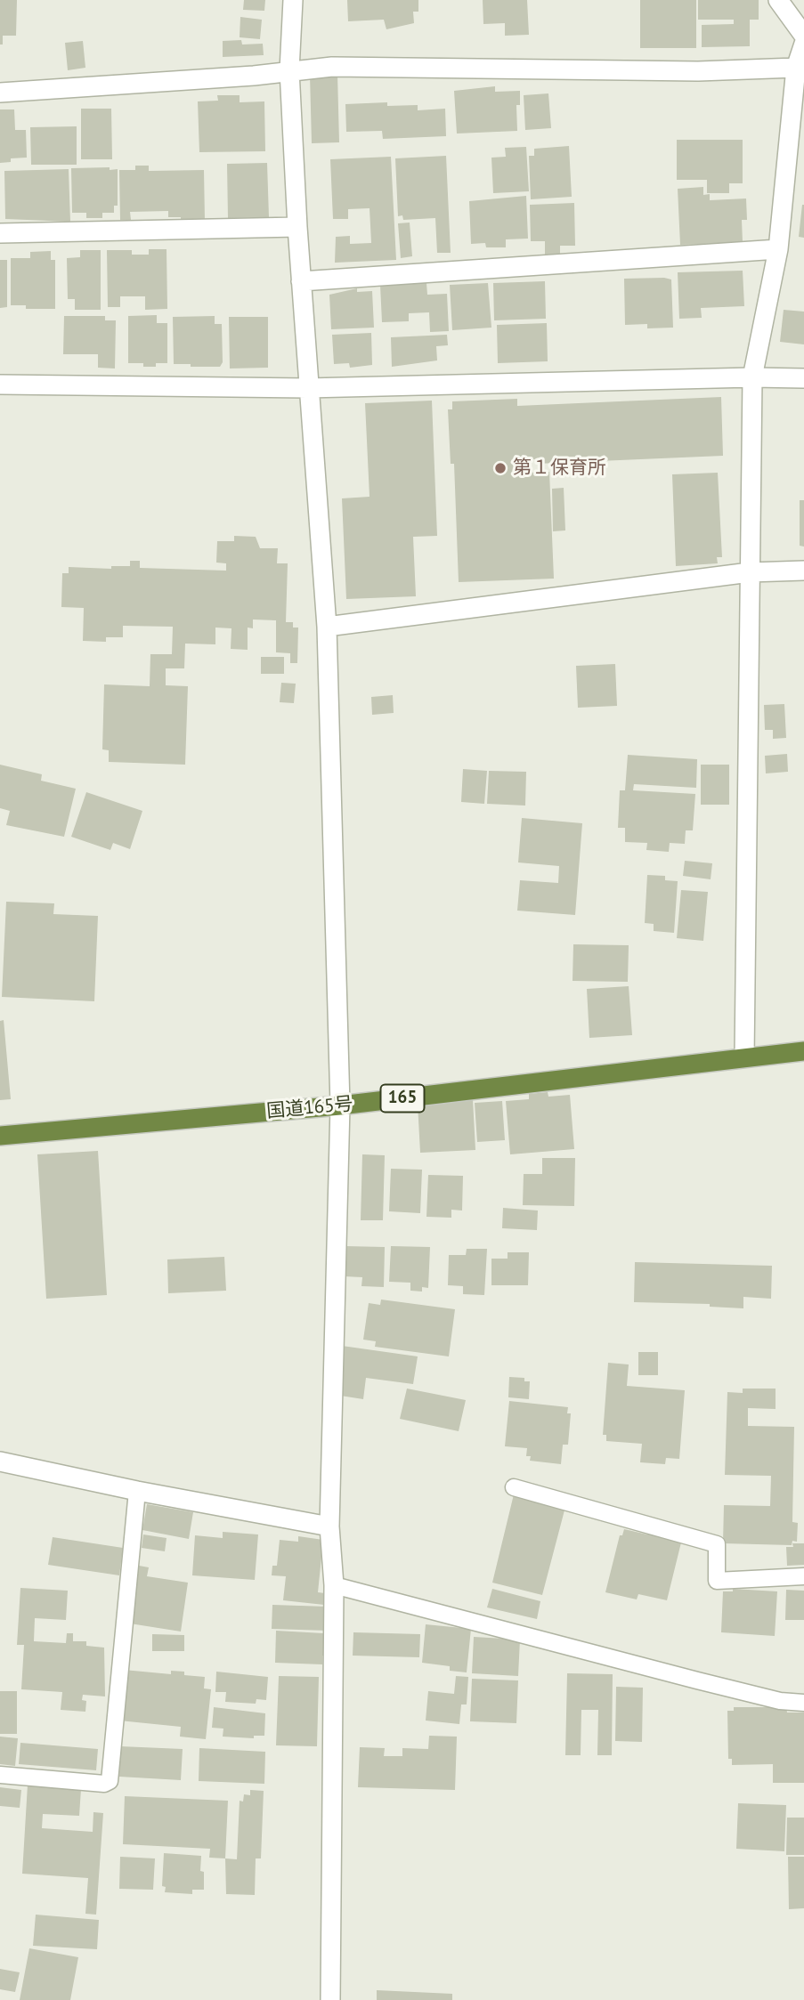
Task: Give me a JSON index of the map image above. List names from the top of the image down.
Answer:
{
  "streets": {
    "highway": ["165", "国道165号"]
  },
  "places": ["第１保育所"]
}
